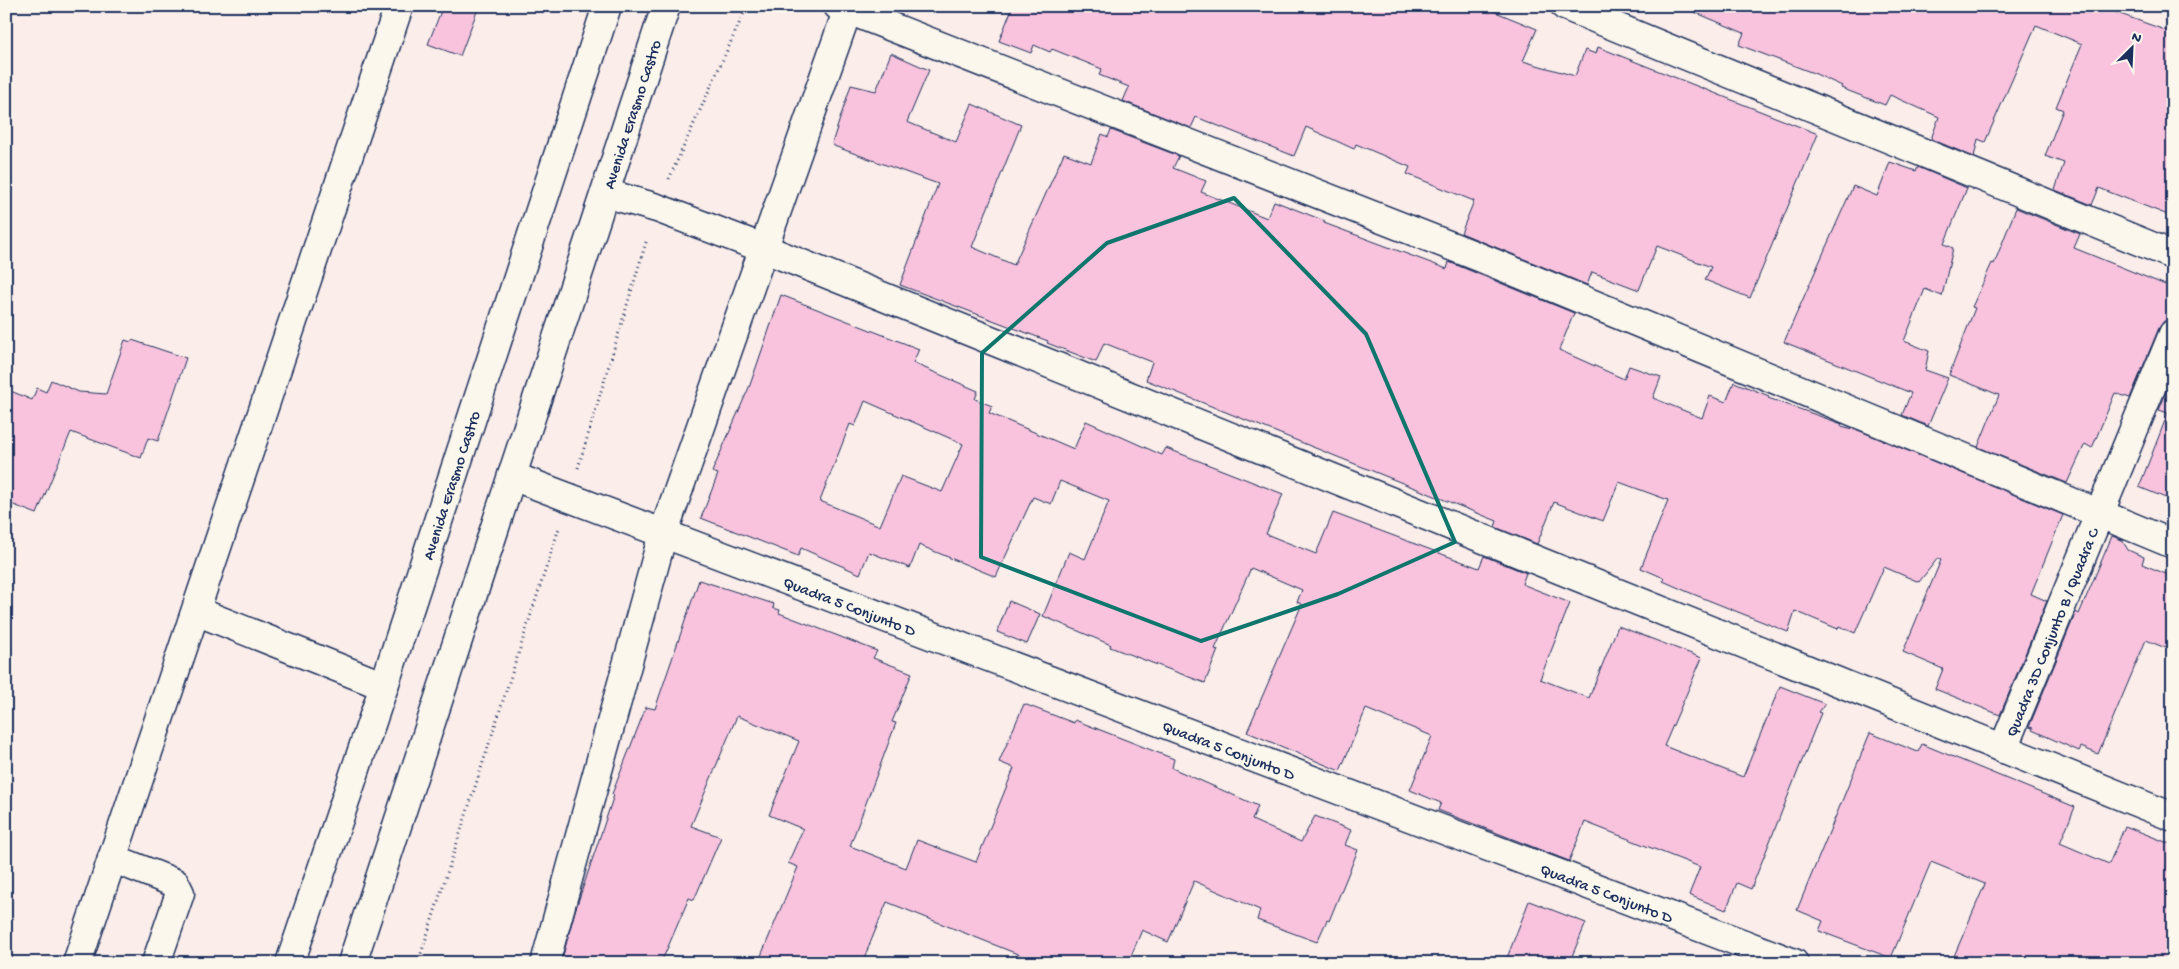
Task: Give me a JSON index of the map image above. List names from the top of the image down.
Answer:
{
  "streets": {
    "street": ["Avenida Erasmo Castro", "Quadra 5 Conjunto D", "Quadra 3D Conjunto B / Quadra C"]
  },
  "crossings": [
    ["Avenida Erasmo Castro", "Quadra 5 Conjunto D"]
  ],
  "north": "top right"
}
